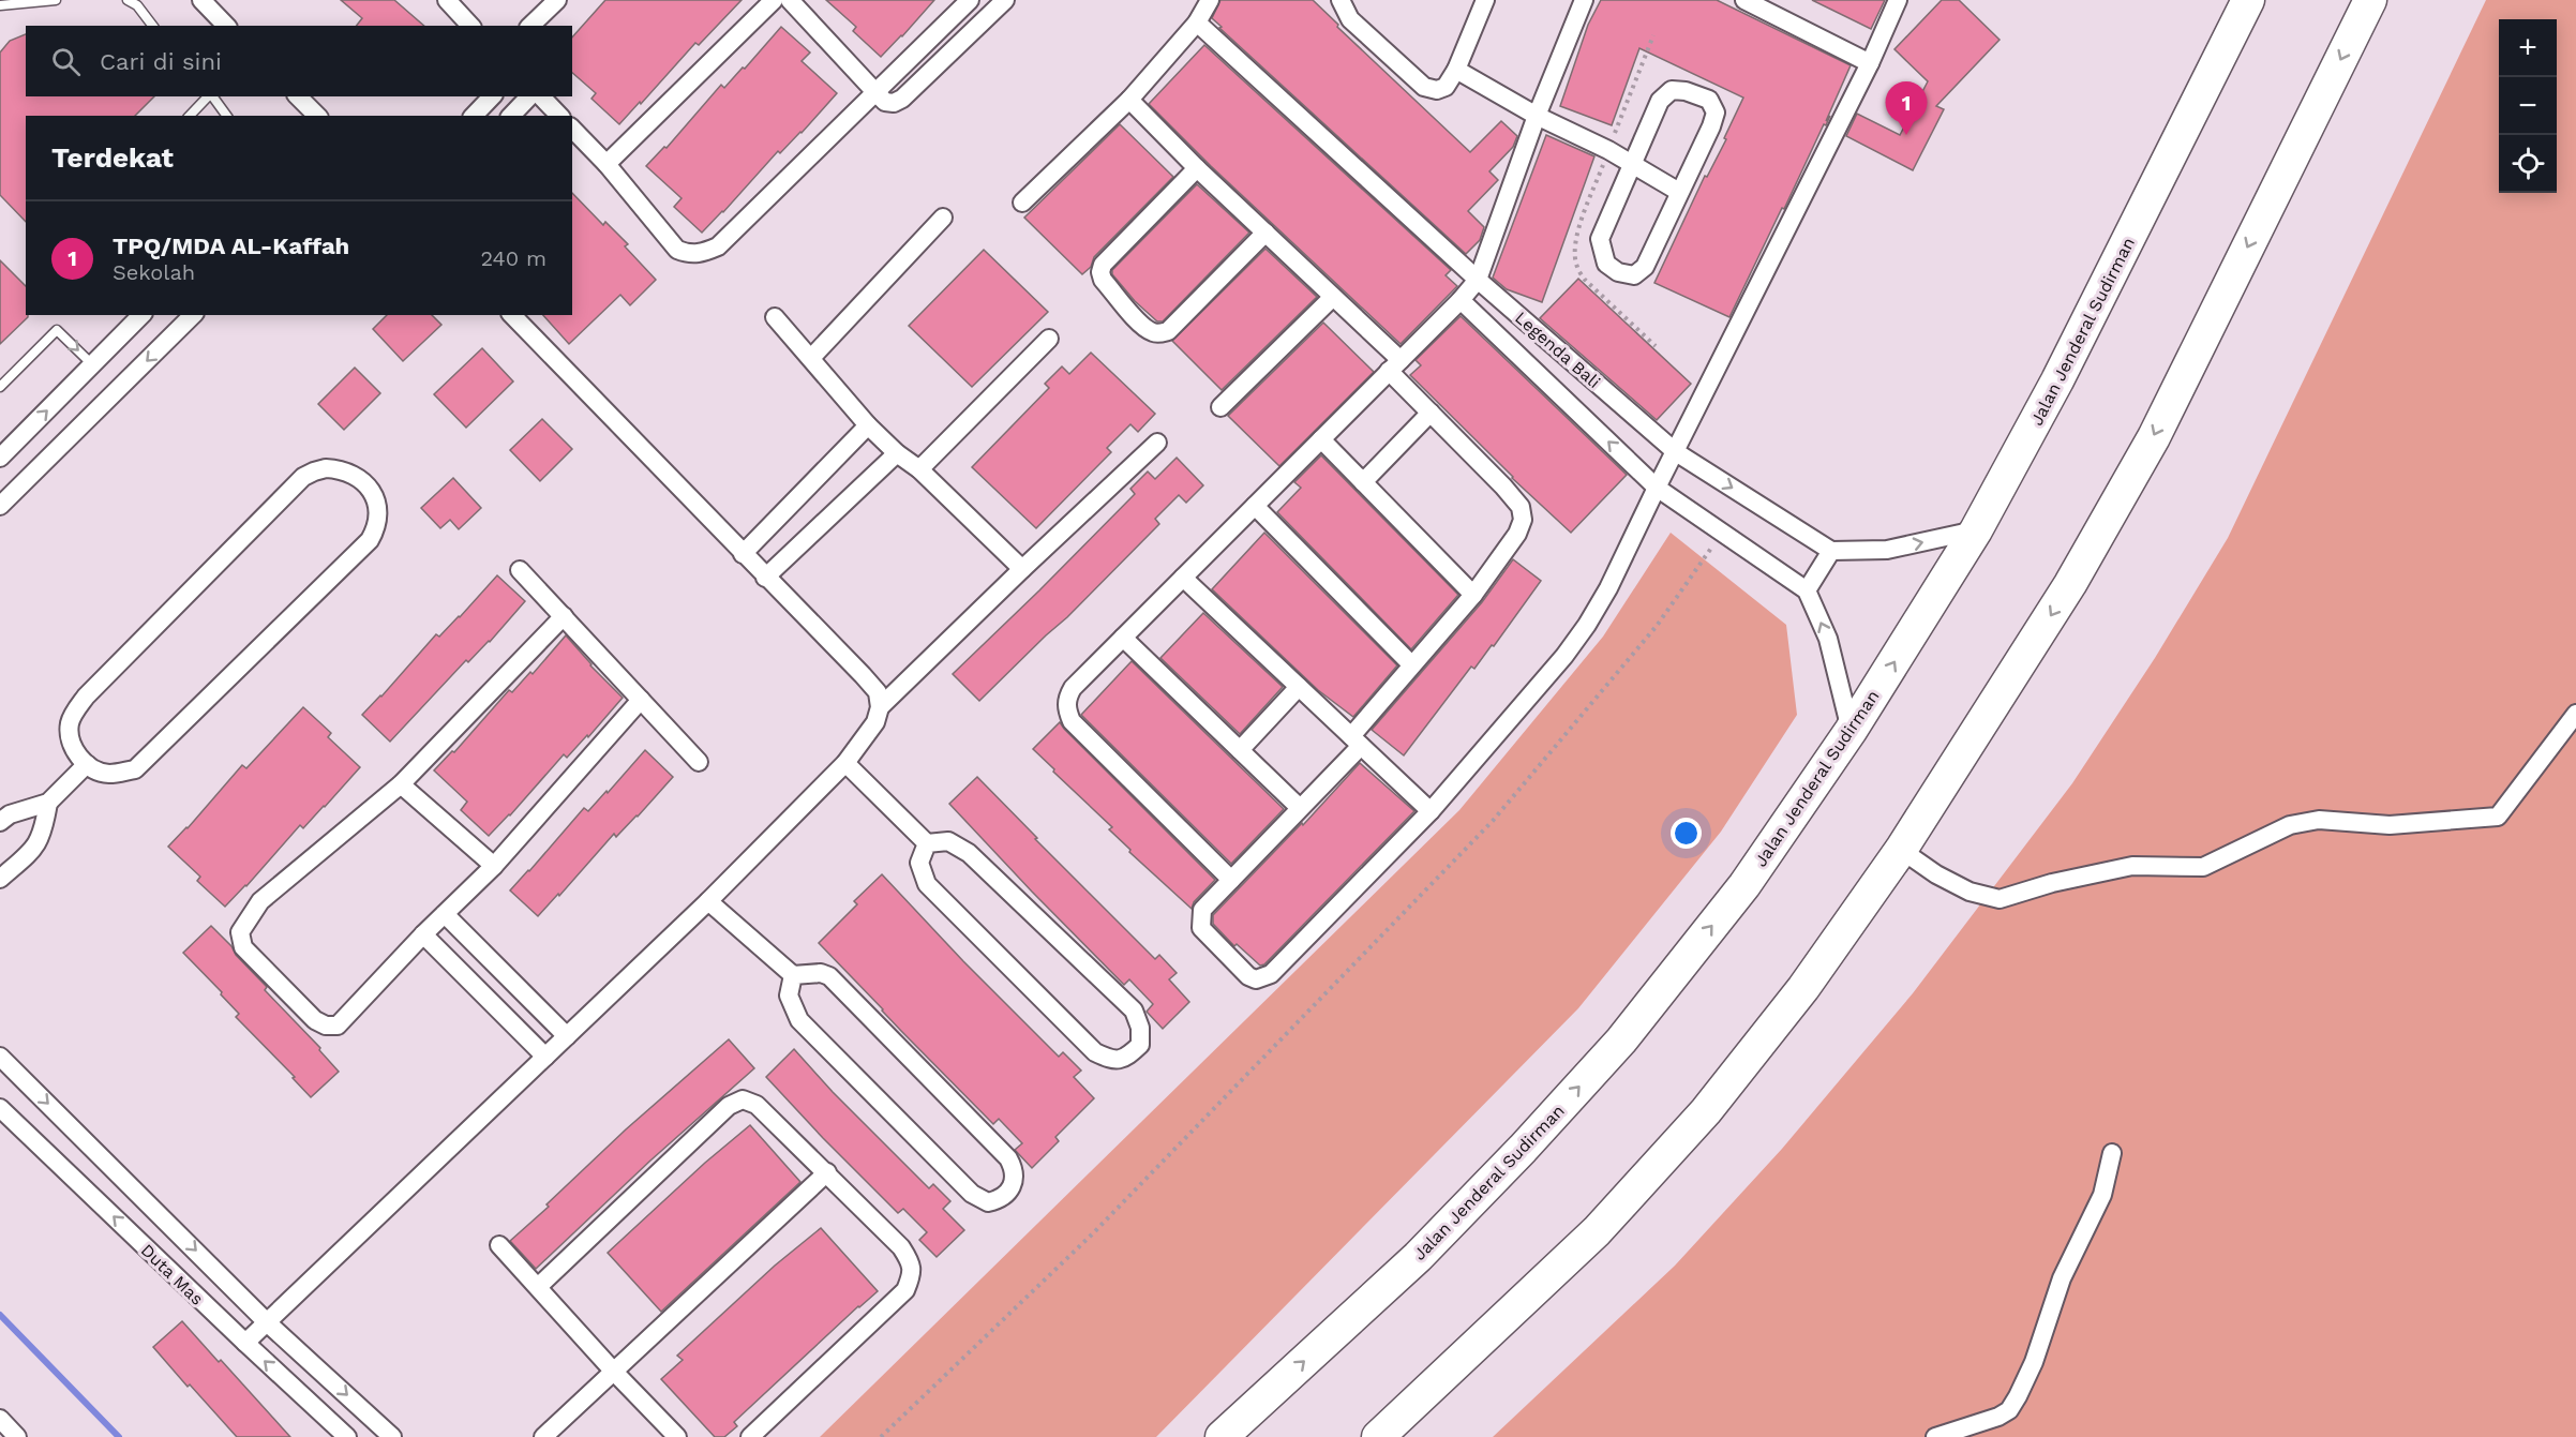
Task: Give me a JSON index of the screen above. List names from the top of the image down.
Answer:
{
  "streets": {
    "highway": ["Jalan Jenderal Sudirman"],
    "street": ["Legenda Bali", "Duta Mas"]
  },
  "page": {
    "map_buttons": ["+", "−"],
    "search": "Cari di sini",
    "pins": "1",
    "heading": "Terdekat",
    "list": [
      {
        "mark": "1",
        "name": "TPQ/MDA AL-Kaffah",
        "note": "Sekolah",
        "value": "240 m"
      }
    ]
  }
}
